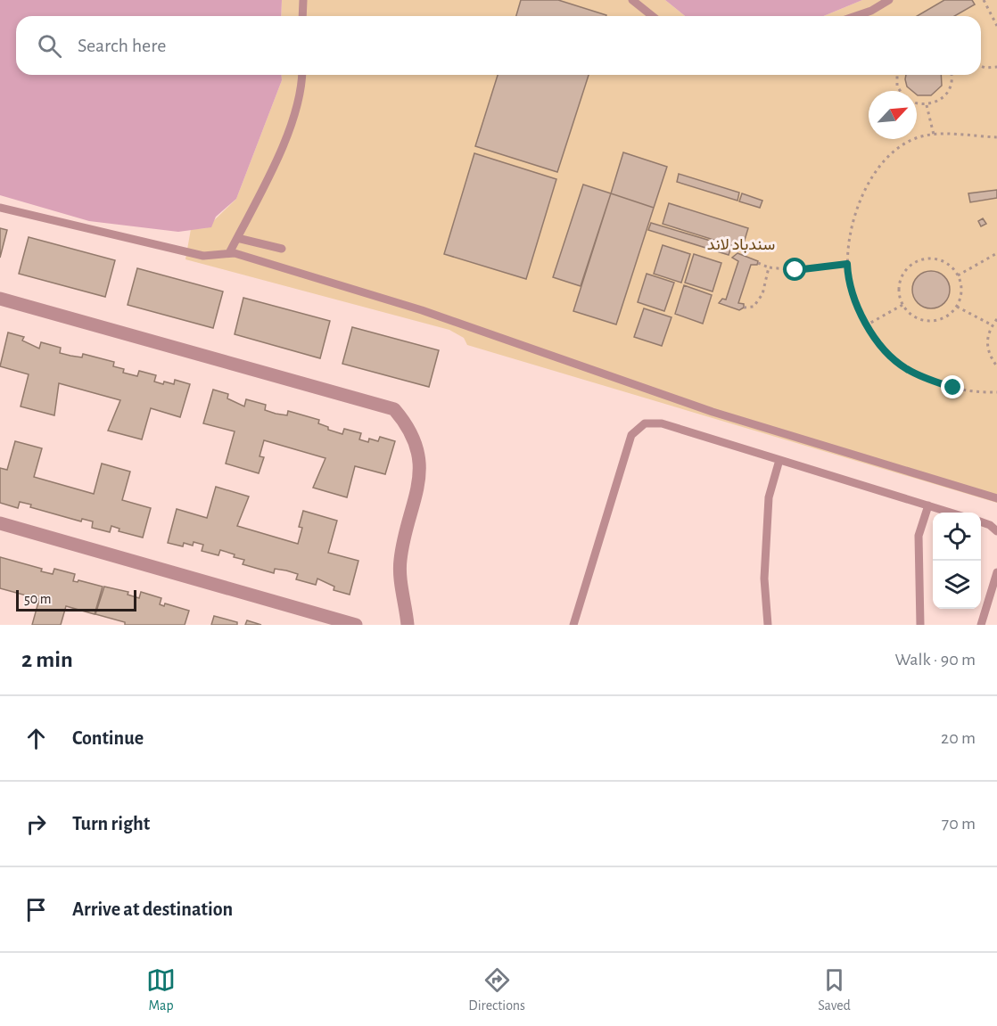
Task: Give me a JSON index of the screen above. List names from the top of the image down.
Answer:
{
  "parks": ["سندباد لاند"],
  "scale_bar": "50 m",
  "north": "top right",
  "page": {
    "search": "Search here",
    "scale": "50 m",
    "heading": ["2 min", "Walk · 90 m"],
    "list": [
      ["Continue", "20 m"],
      ["Turn right", "70 m"],
      "Arrive at destination"
    ],
    "nav": ["Map", "Directions", "Saved"]
  }
}
